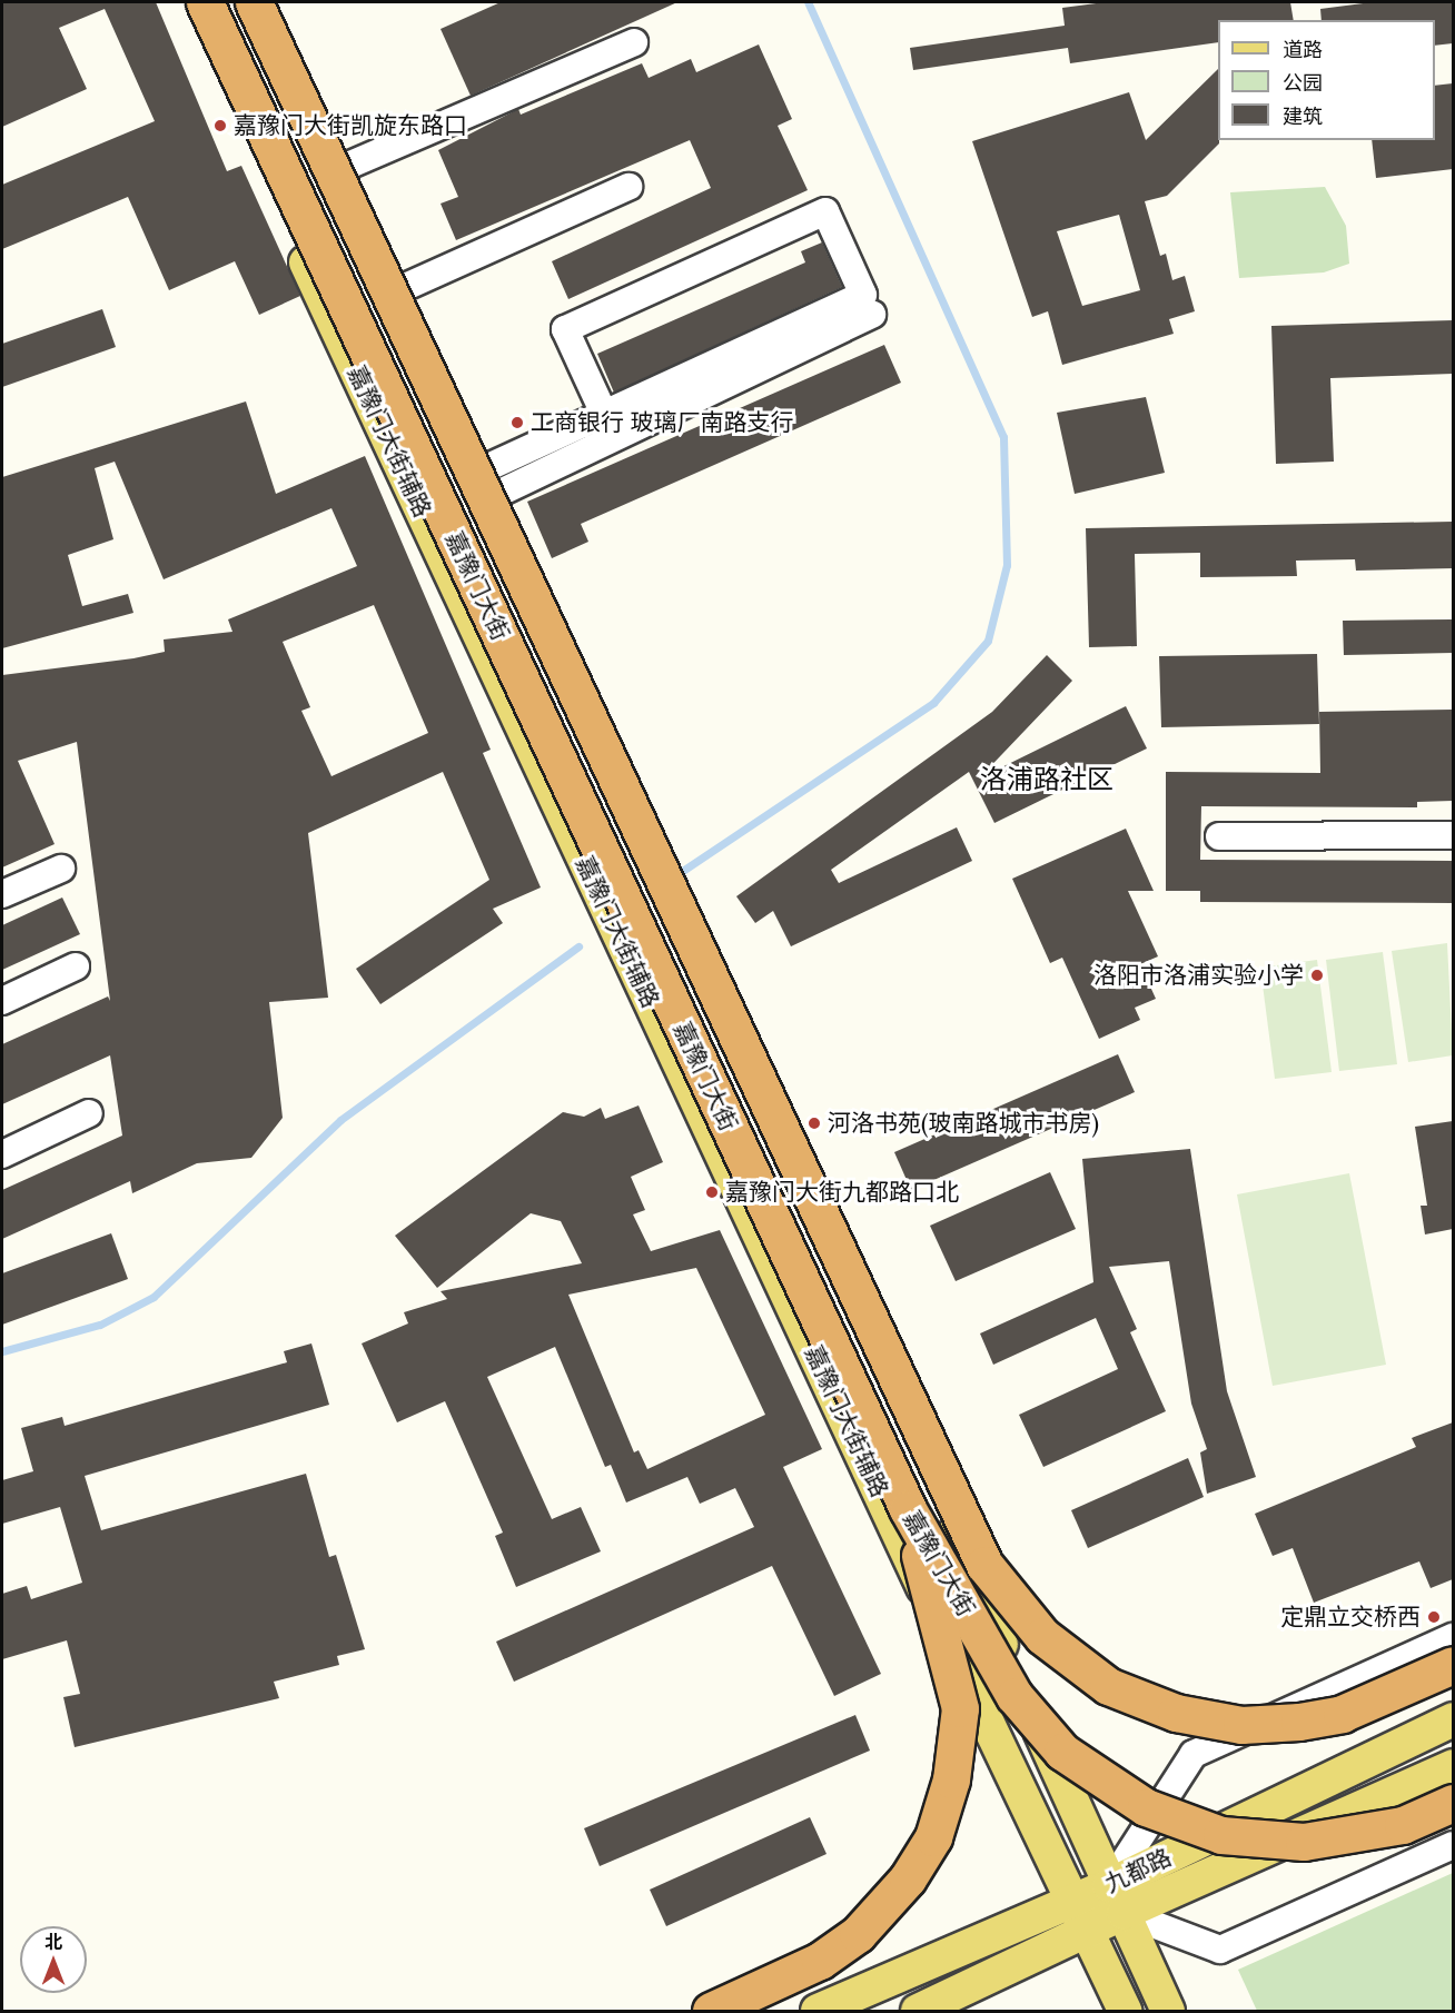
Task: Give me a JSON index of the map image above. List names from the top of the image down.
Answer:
{
  "streets": {
    "highway": ["嘉豫门大街"],
    "main road": ["嘉豫门大街辅路", "九都路"]
  },
  "crossings": [
    ["嘉豫门大街辅路", "九都路"]
  ],
  "districts": ["洛浦路社区"],
  "places": [
    "嘉豫门大街凯旋东路口",
    "工商银行 玻璃厂南路支行",
    "洛阳市洛浦实验小学",
    "河洛书苑(玻南路城市书房)",
    "嘉豫门大街九都路口北",
    "定鼎立交桥西"
  ],
  "legend": ["道路", "公园", "建筑"],
  "north": "top"
}
